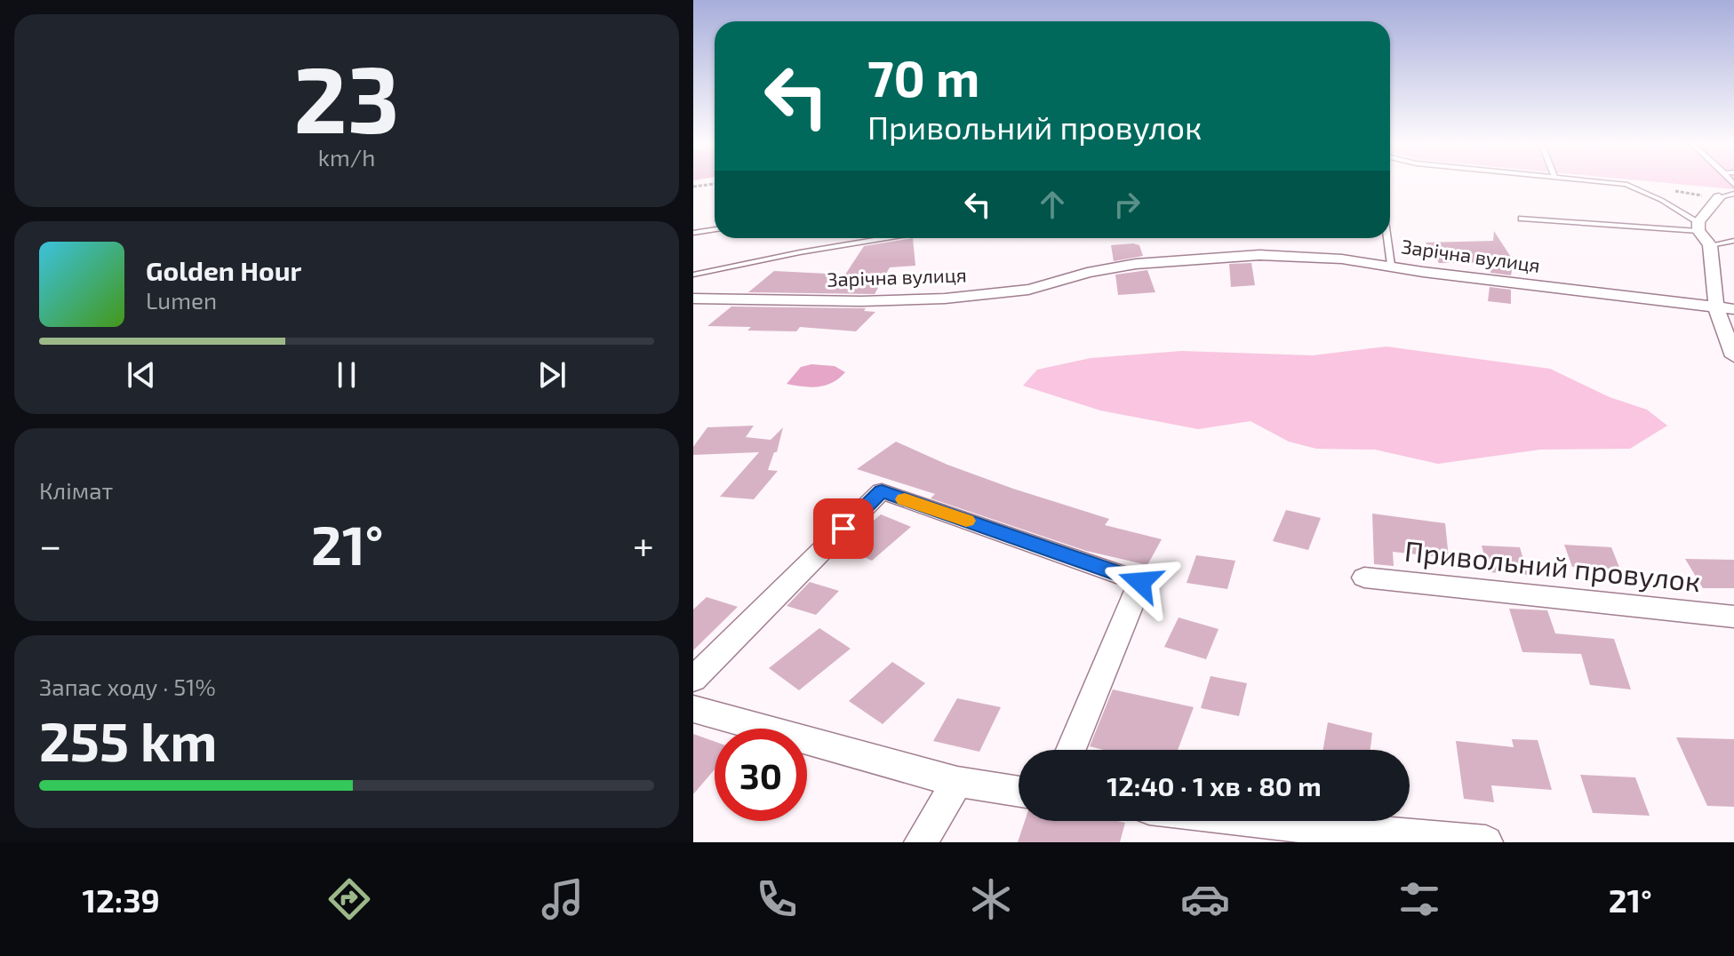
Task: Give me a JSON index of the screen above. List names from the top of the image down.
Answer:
{
  "streets": {
    "street": ["Зарічна вулиця", "Привольний провулок"]
  },
  "page": {
    "tile": [
      ["23", "km/h"],
      "Клімат",
      ["Запас ходу · 51%", "255 km"]
    ],
    "turn": ["70 m", "Привольний провулок"],
    "song": ["Golden Hour", "Lumen"],
    "heat": ["−", "21°", "+"],
    "limit": "30",
    "trip": "12:40 · 1 хв · 80 m",
    "tabs": ["12:39", "21°"]
  }
}
